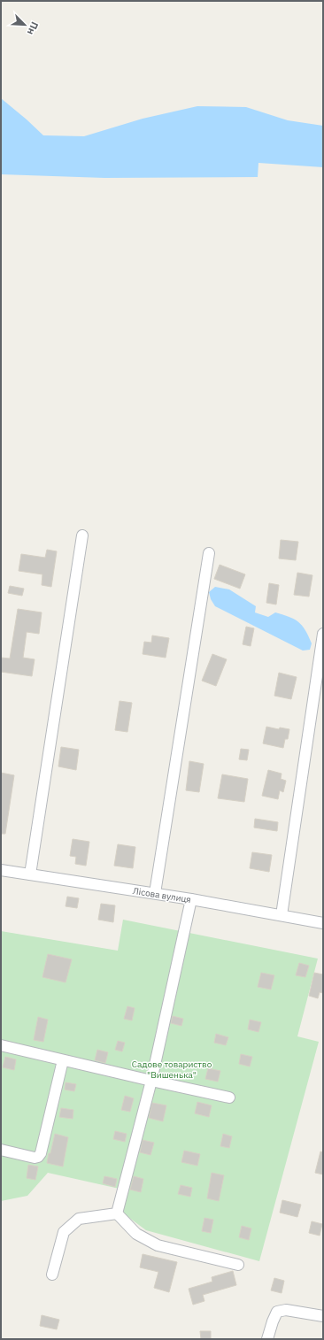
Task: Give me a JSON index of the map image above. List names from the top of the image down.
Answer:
{
  "streets": {
    "street": ["Лісова вулиця"]
  },
  "parks": ["Садове товариство \"Вишенька\""],
  "north": "bottom right"
}
